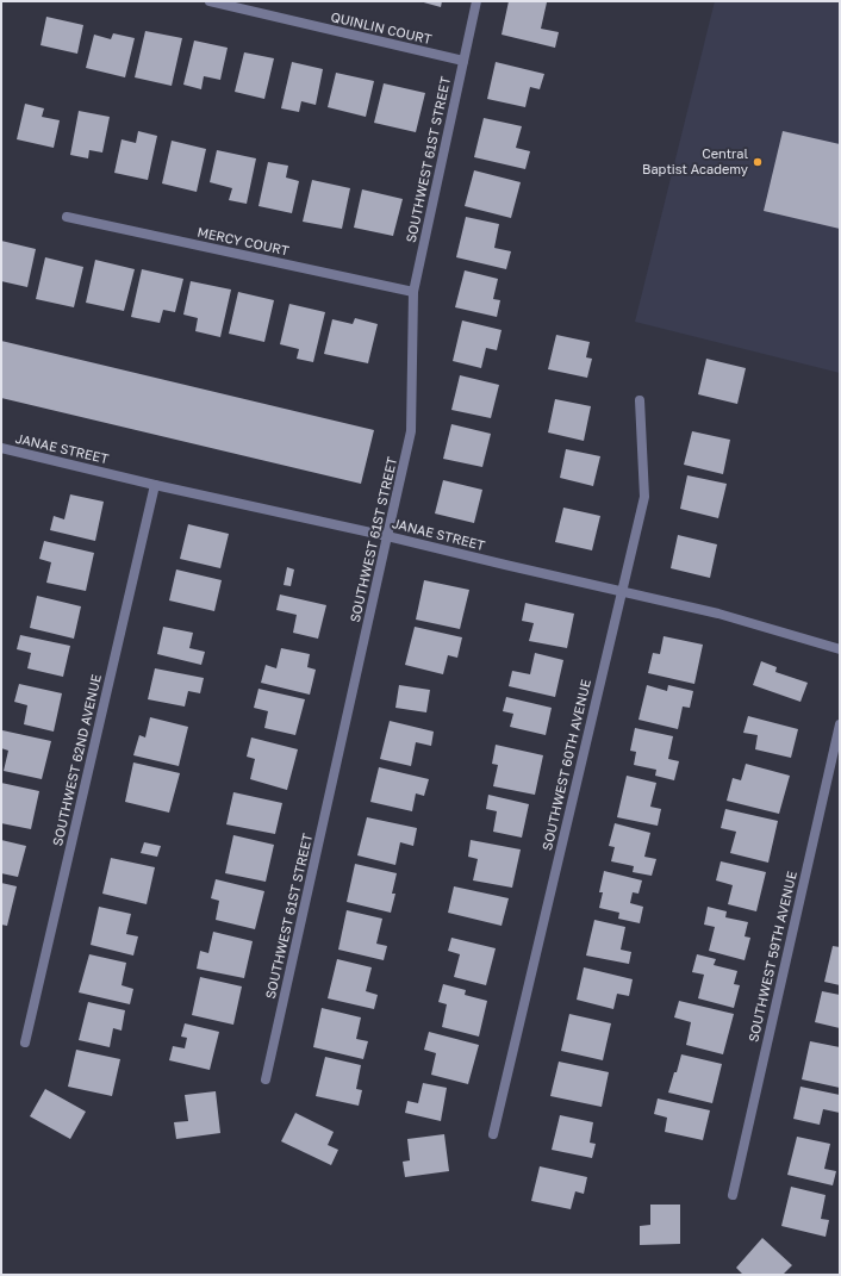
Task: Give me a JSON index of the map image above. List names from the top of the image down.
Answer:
{
  "streets": {
    "street": [
      "QUINLIN COURT",
      "SOUTHWEST 61ST STREET",
      "MERCY COURT",
      "JANAE STREET",
      "SOUTHWEST 62ND AVENUE",
      "SOUTHWEST 60TH AVENUE",
      "SOUTHWEST 59TH AVENUE"
    ]
  },
  "crossings": [
    ["QUINLIN COURT", "SOUTHWEST 61ST STREET"],
    ["SOUTHWEST 61ST STREET", "MERCY COURT"],
    ["SOUTHWEST 61ST STREET", "JANAE STREET"],
    ["JANAE STREET", "SOUTHWEST 62ND AVENUE"],
    ["JANAE STREET", "SOUTHWEST 60TH AVENUE"]
  ],
  "places": ["Central Baptist Academy"]
}
